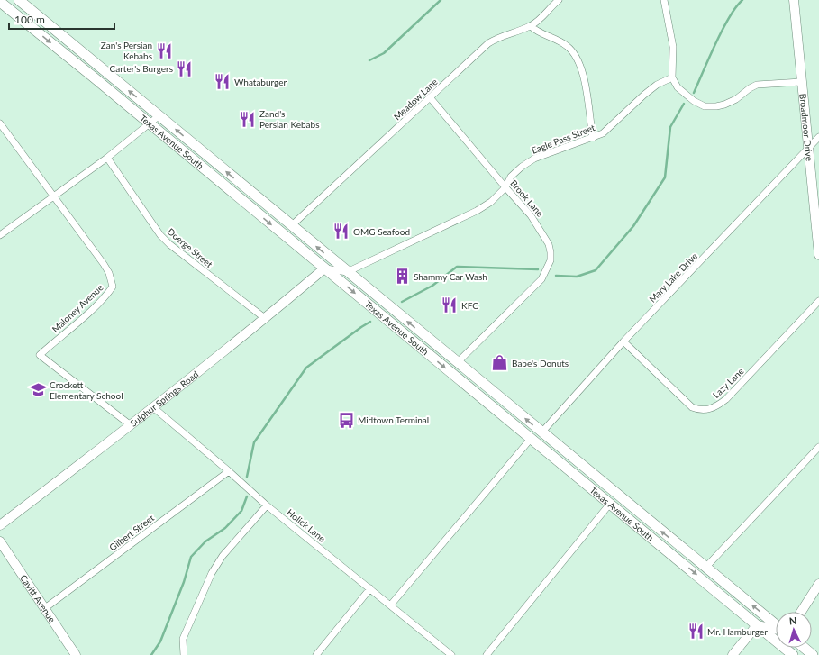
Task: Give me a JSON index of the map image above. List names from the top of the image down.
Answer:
{
  "streets": {
    "main road": ["Texas Avenue South"],
    "street": [
      "Meadow Lane",
      "Broadmoor Drive",
      "Eagle Pass Street",
      "Brook Lane",
      "Doerge Street",
      "Mary Lake Drive",
      "Maloney Avenue",
      "Lazy Lane",
      "Sulphur Springs Road",
      "Holick Lane",
      "Gilbert Street",
      "Cavitt Avenue"
    ]
  },
  "crossings": [
    ["Meadow Lane", "Texas Avenue South"],
    ["Meadow Lane", "Brook Lane"],
    ["Broadmoor Drive", "Mary Lake Drive"],
    ["Eagle Pass Street", "Texas Avenue South"],
    ["Eagle Pass Street", "Brook Lane"],
    ["Texas Avenue South", "Brook Lane"],
    ["Texas Avenue South", "Mary Lake Drive"],
    ["Texas Avenue South", "Sulphur Springs Road"],
    ["Doerge Street", "Sulphur Springs Road"],
    ["Mary Lake Drive", "Lazy Lane"],
    ["Maloney Avenue", "Sulphur Springs Road"],
    ["Sulphur Springs Road", "Holick Lane"],
    ["Holick Lane", "Gilbert Street"],
    ["Gilbert Street", "Cavitt Avenue"]
  ],
  "places": {
    "restaurant": [
      "Zan's Persian Kebabs",
      "Carter's Burgers",
      "Whataburger",
      "Zand's Persian Kebabs",
      "OMG Seafood",
      "KFC",
      "Mr. Hamburger"
    ],
    "building": ["Shammy Car Wash"],
    "shop": ["Babe's Donuts"],
    "school or university": ["Crockett Elementary School"],
    "bus stop": ["Midtown Terminal"]
  },
  "scale_bar": "100 m",
  "north": "top"
}
